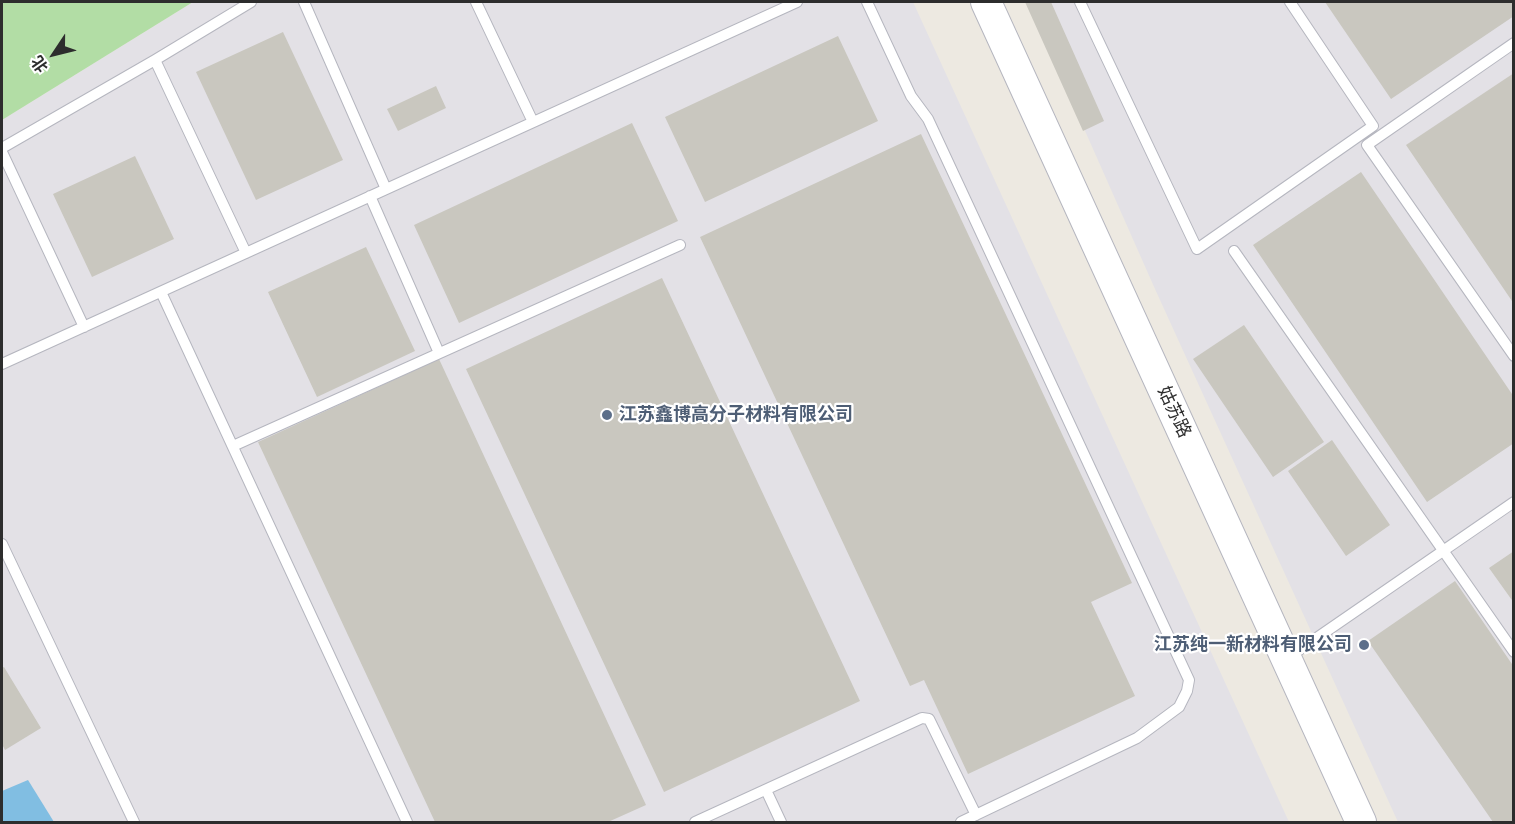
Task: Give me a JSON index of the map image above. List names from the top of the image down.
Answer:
{
  "streets": {
    "street": ["姑苏路"]
  },
  "places": ["江苏鑫博高分子材料有限公司", "江苏纯一新材料有限公司"],
  "north": "bottom left"
}
